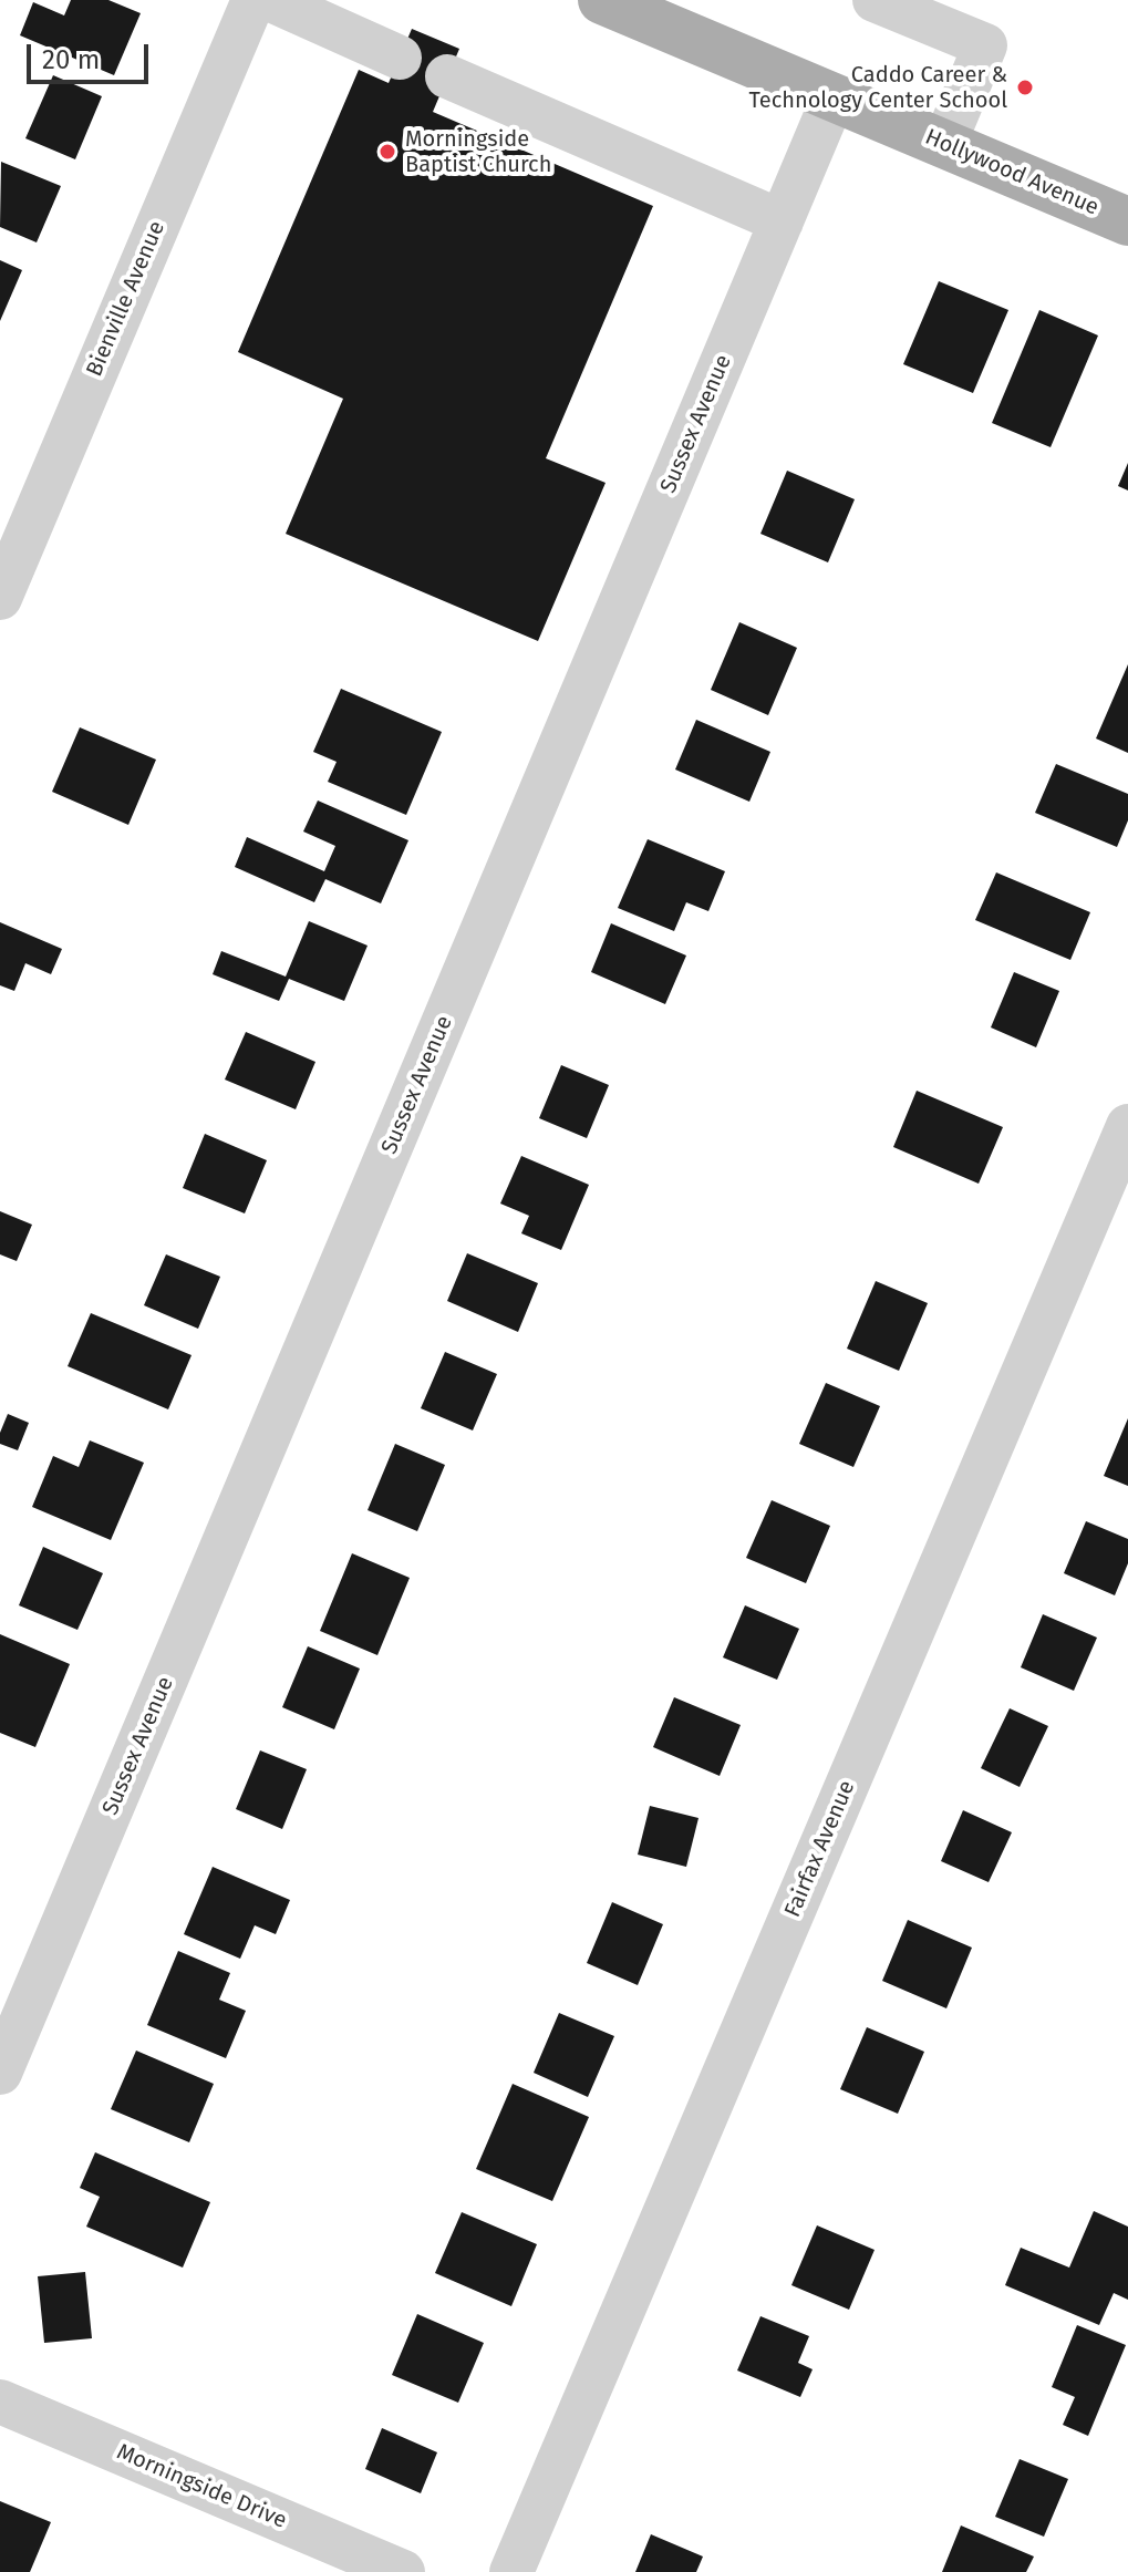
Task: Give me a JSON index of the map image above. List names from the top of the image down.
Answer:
{
  "streets": {
    "main road": ["Hollywood Avenue"],
    "street": [
      "Bienville Avenue",
      "Sussex Avenue",
      "Fairfax Avenue",
      "Morningside Drive"
    ]
  },
  "crossings": [
    ["Hollywood Avenue", "Sussex Avenue"]
  ],
  "places": ["Caddo Career & Technology Center School", "Morningside Baptist Church"],
  "scale_bar": "20 m"
}
